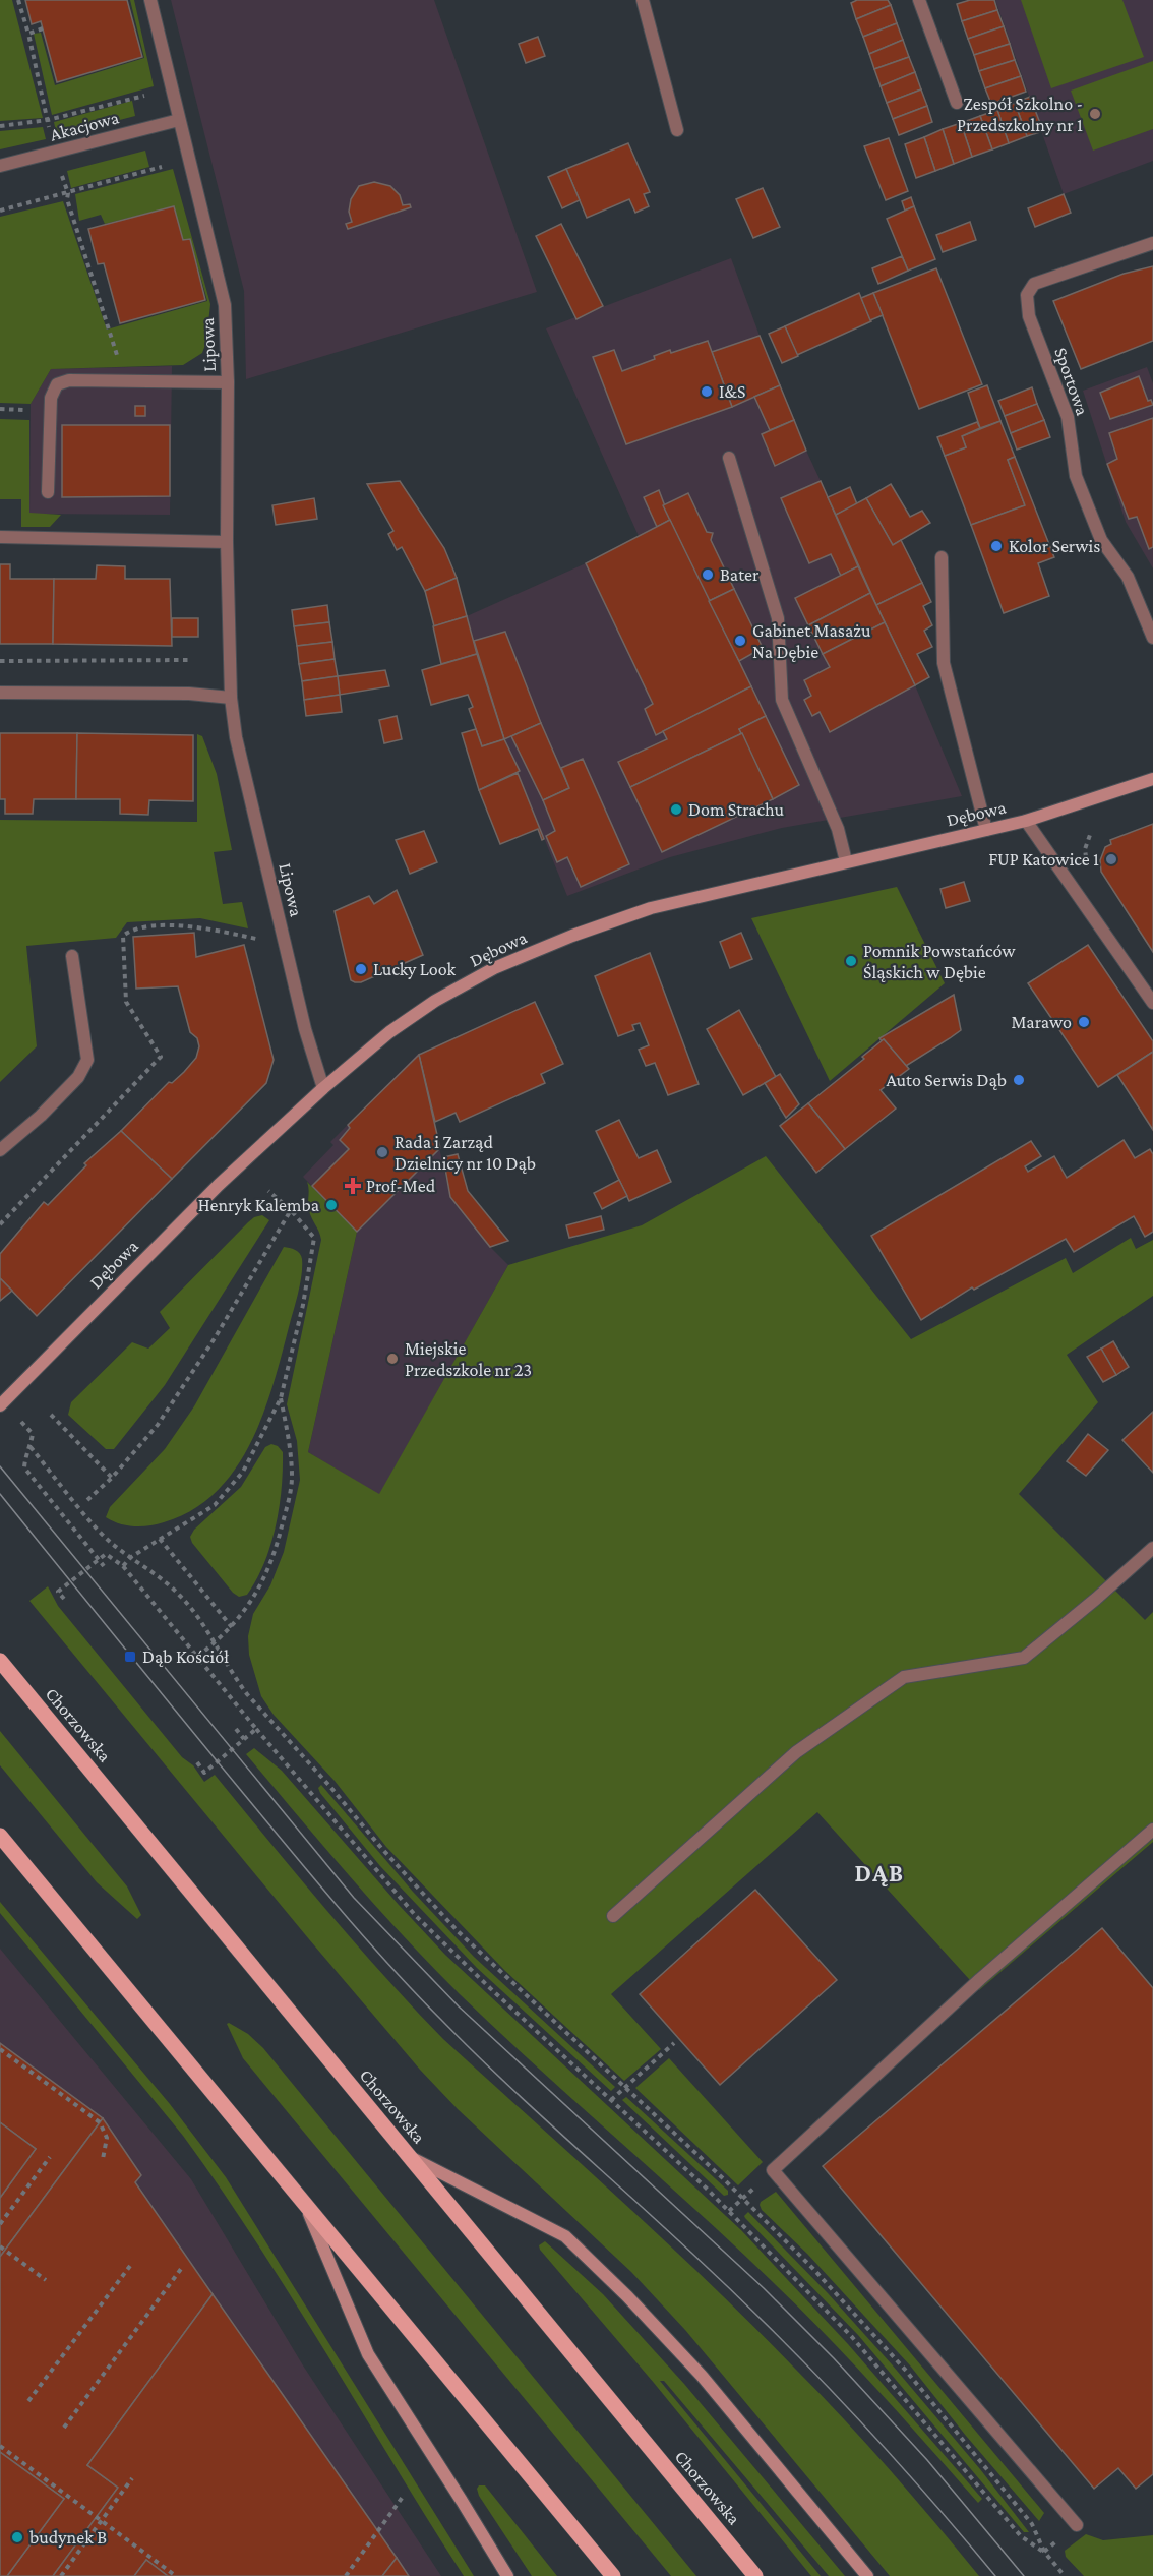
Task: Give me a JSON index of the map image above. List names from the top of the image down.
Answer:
{
  "streets": {
    "main road": ["Chorzowska"],
    "street": [
      "Akacjowa",
      "Lipowa",
      "Sportowa",
      "Dębowa"
    ]
  },
  "crossings": [
    ["Akacjowa", "Lipowa"],
    ["Lipowa", "Dębowa"]
  ],
  "districts": ["DĄB"],
  "places": {
    "other": [
      "Zespół Szkolno - Przedszkolny nr 1",
      "I&S",
      "Kolor Serwis",
      "Bater",
      "Gabinet Masażu Na Dębie",
      "Dom Strachu",
      "FUP Katowice 1",
      "Pomnik Powstańców Śląskich w Dębie",
      "Lucky Look",
      "Marawo",
      "Auto Serwis Dąb",
      "Rada i Zarząd Dzielnicy nr 10 Dąb",
      "Henryk Kalemba",
      "Miejskie Przedszkole nr 23",
      "budynek B"
    ],
    "health": ["Prof-Med"],
    "transit": ["Dąb Kościół"]
  }
}
